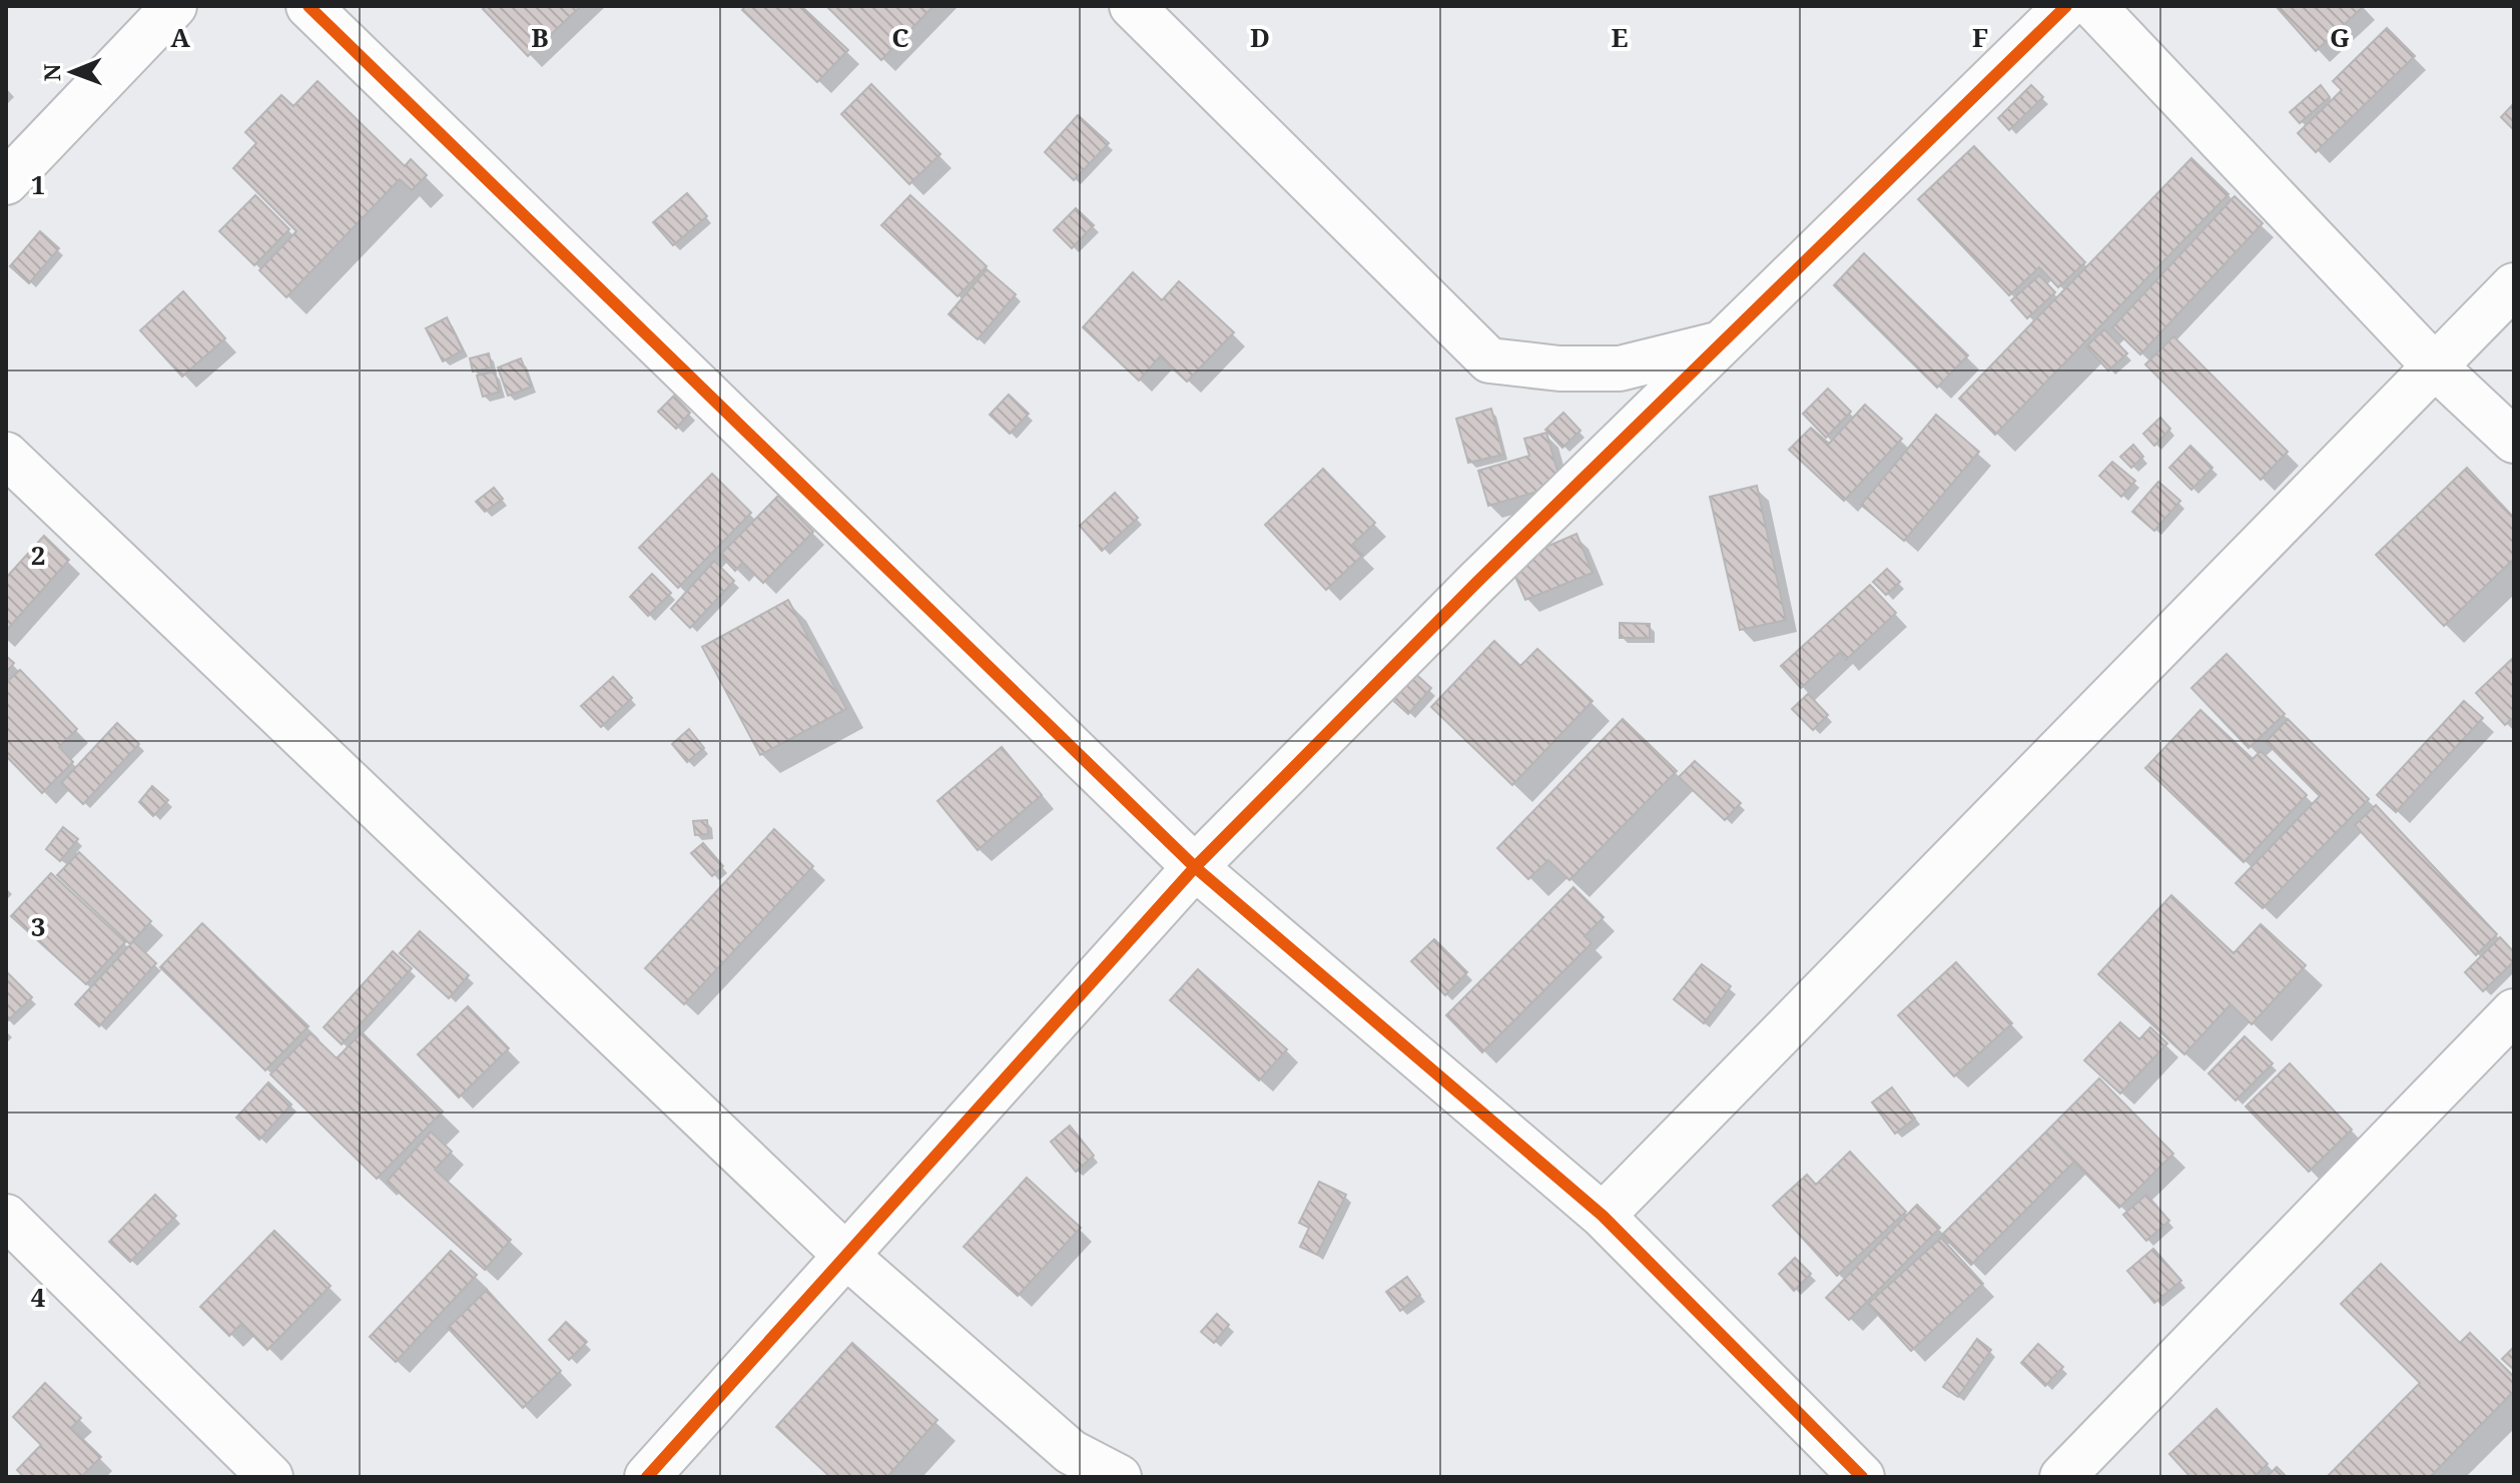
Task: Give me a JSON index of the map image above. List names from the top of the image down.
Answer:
{
  "north": "left",
  "grid": {
    "columns": [
      "A",
      "B",
      "C",
      "D",
      "E",
      "F",
      "G"
    ],
    "rows": [
      "1",
      "2",
      "3",
      "4"
    ]
  }
}
